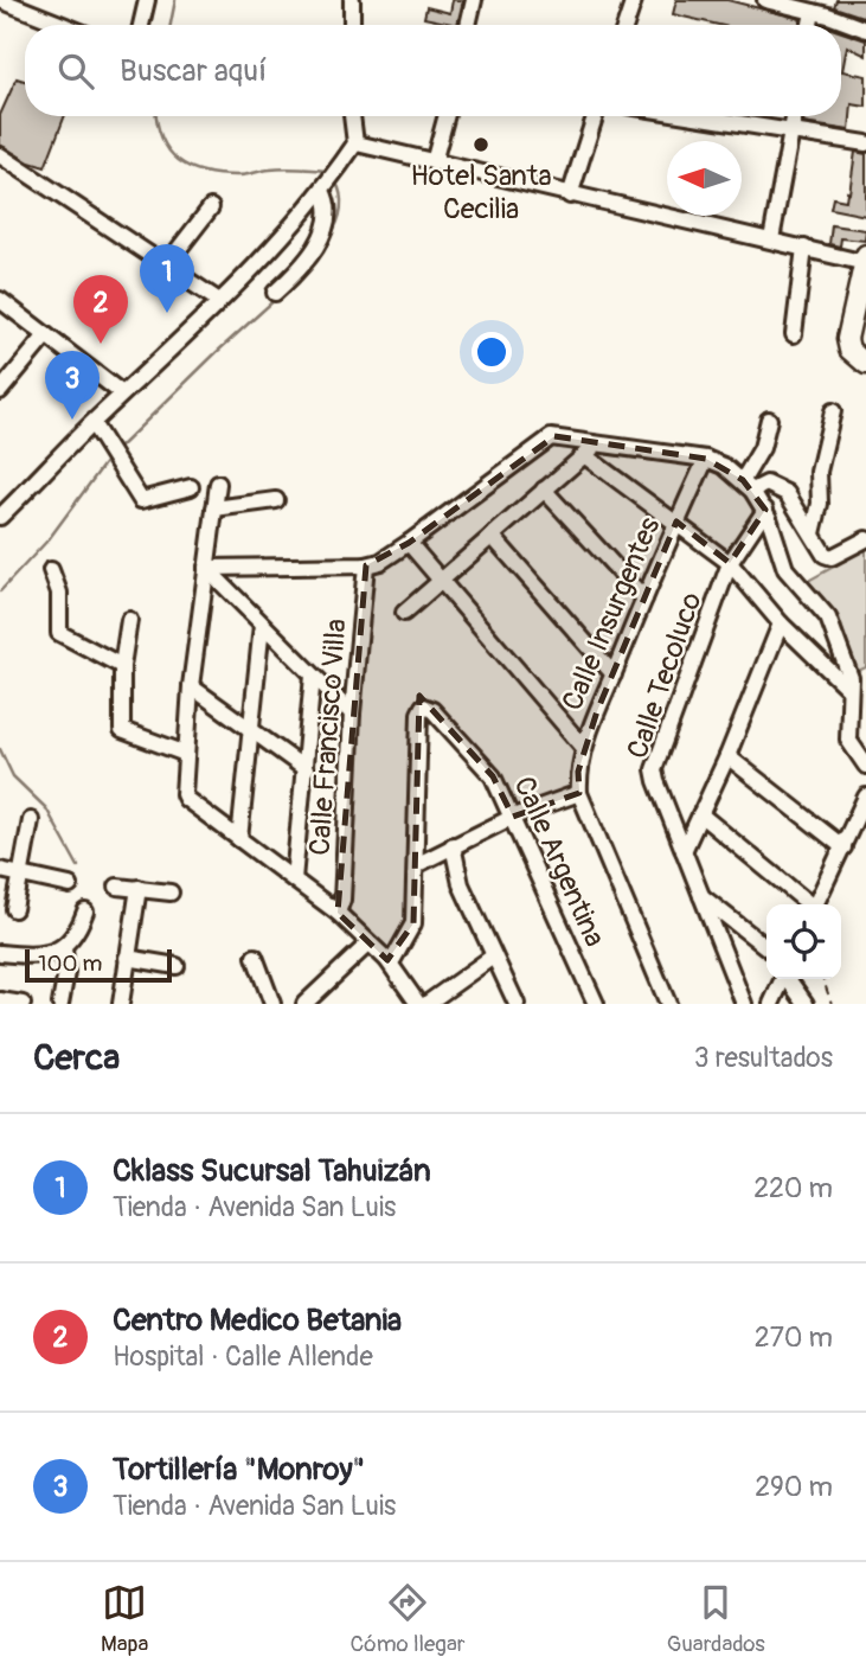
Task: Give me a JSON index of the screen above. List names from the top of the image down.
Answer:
{
  "streets": {
    "street": [
      "Calle Insurgentes",
      "Calle Tecoluco",
      "Calle Francisco Villa",
      "Calle Argentina"
    ]
  },
  "places": ["Hotel Santa Cecilia"],
  "scale_bar": "100 m",
  "north": "left",
  "page": {
    "search": "Buscar aquí",
    "pins": ["1", "2", "3"],
    "scale": "100 m",
    "heading": ["Cerca", "3 resultados"],
    "list": [
      {
        "mark": "1",
        "name": "Cklass Sucursal Tahuizán",
        "note": "Tienda · Avenida San Luis",
        "value": "220 m"
      },
      {
        "mark": "2",
        "name": "Centro Medico Betania",
        "note": "Hospital · Calle Allende",
        "value": "270 m"
      },
      {
        "mark": "3",
        "name": "Tortillería \"Monroy\"",
        "note": "Tienda · Avenida San Luis",
        "value": "290 m"
      }
    ],
    "nav": ["Mapa", "Cómo llegar", "Guardados"]
  }
}
